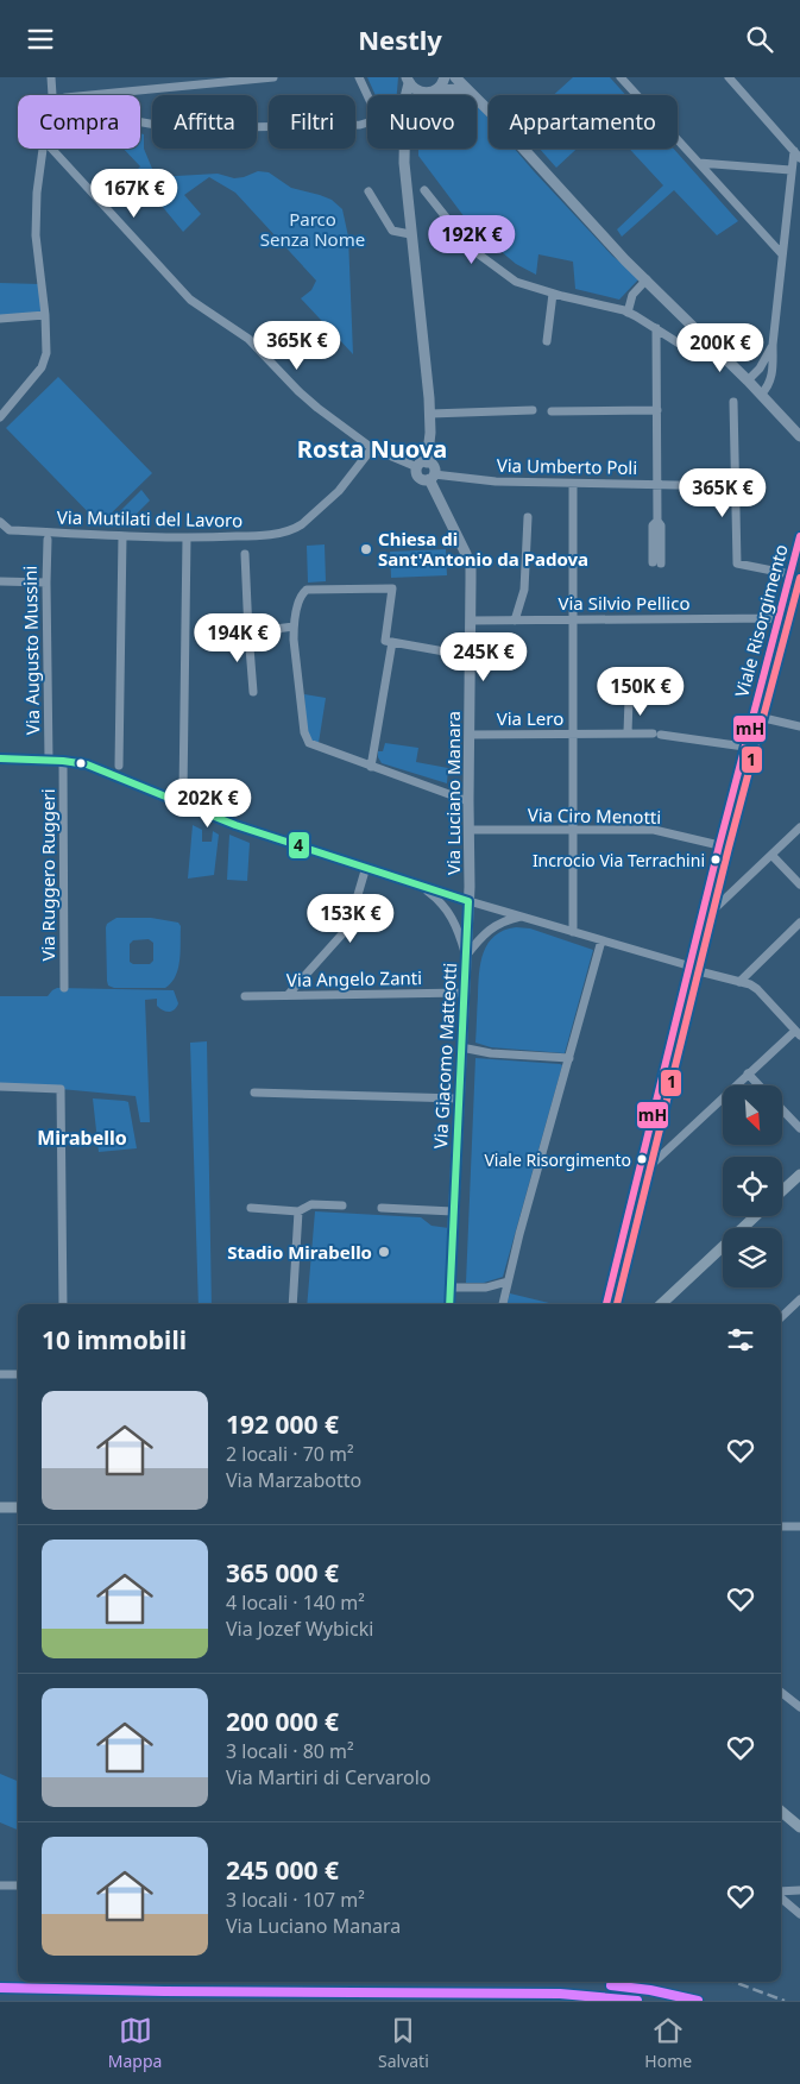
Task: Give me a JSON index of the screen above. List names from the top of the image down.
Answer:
{
  "streets": {
    "street": [
      "Via Umberto Poli",
      "Via Mutilati del Lavoro",
      "Via Silvio Pellico",
      "Viale Risorgimento",
      "Via Augusto Mussini",
      "Via Lero",
      "Via Luciano Manara",
      "Via Ciro Menotti",
      "Via Ruggero Ruggeri",
      "Via Angelo Zanti",
      "Via Giacomo Matteotti"
    ]
  },
  "crossings": [
    ["Via Umberto Poli", "Via Luciano Manara"],
    ["Via Silvio Pellico", "Viale Risorgimento"],
    ["Via Silvio Pellico", "Via Luciano Manara"],
    ["Viale Risorgimento", "Via Lero"],
    ["Viale Risorgimento", "Via Ciro Menotti"],
    ["Via Lero", "Via Luciano Manara"],
    ["Via Luciano Manara", "Via Ciro Menotti"],
    ["Via Luciano Manara", "Via Giacomo Matteotti"],
    ["Via Angelo Zanti", "Via Giacomo Matteotti"]
  ],
  "districts": ["Rosta Nuova", "Mirabello"],
  "parks": ["Parco Senza Nome"],
  "places": [
    "Chiesa di Sant'Antonio da Padova",
    "Incrocio Via Terrachini",
    "Viale Risorgimento",
    "Stadio Mirabello"
  ],
  "lines": ["transit line mH", "transit line 1", "transit line 4"],
  "north": "bottom right",
  "page": {
    "header": "Nestly",
    "chip": [
      "Compra",
      "Affitta",
      "Filtri",
      "Nuovo",
      "Appartamento"
    ],
    "price": [
      "167K €",
      "192K €",
      "365K €",
      "200K €",
      "365K €",
      "194K €",
      "245K €",
      "150K €",
      "202K €",
      "153K €"
    ],
    "heading": "10 immobili",
    "list": [
      {
        "name": "192 000 €",
        "note": "2 locali · 70 m² · Via Marzabotto"
      },
      {
        "name": "365 000 €",
        "note": "4 locali · 140 m² · Via Jozef Wybicki"
      },
      {
        "name": "200 000 €",
        "note": "3 locali · 80 m² · Via Martiri di Cervarolo"
      },
      {
        "name": "245 000 €",
        "note": "3 locali · 107 m² · Via Luciano Manara"
      }
    ],
    "tabs": ["Mappa", "Salvati", "Home"]
  }
}
